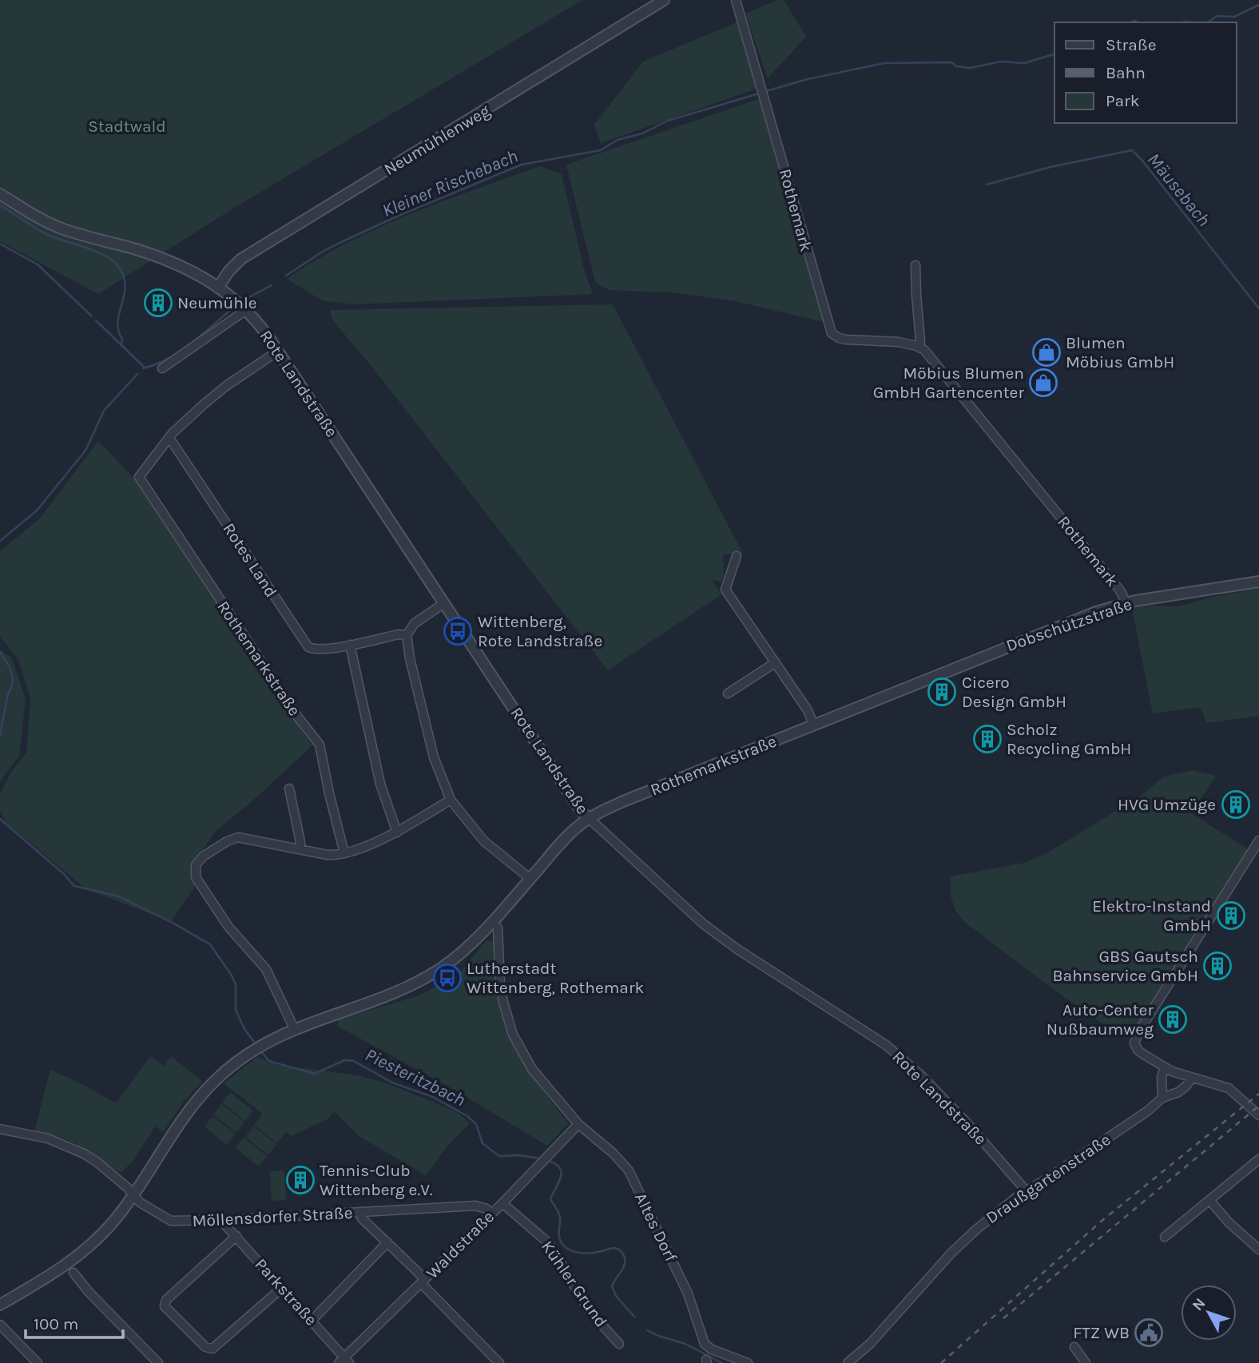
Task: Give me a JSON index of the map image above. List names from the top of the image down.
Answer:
{
  "streets": {
    "street": [
      "Neumühlenweg",
      "Rothemark",
      "Rote Landstraße",
      "Rotes Land",
      "Dobschützstraße",
      "Rothemarkstraße",
      "Draußgartenstraße",
      "Möllensdorfer Straße",
      "Altes Dorf",
      "Waldstraße",
      "Kühler Grund",
      "Parkstraße"
    ]
  },
  "crossings": [
    ["Neumühlenweg", "Rote Landstraße"],
    ["Rothemark", "Dobschützstraße"],
    ["Rote Landstraße", "Rothemarkstraße"],
    ["Rote Landstraße", "Draußgartenstraße"],
    ["Rotes Land", "Rothemarkstraße"],
    ["Dobschützstraße", "Rothemarkstraße"],
    ["Rothemarkstraße", "Möllensdorfer Straße"],
    ["Möllensdorfer Straße", "Waldstraße"],
    ["Möllensdorfer Straße", "Parkstraße"],
    ["Altes Dorf", "Waldstraße"],
    ["Waldstraße", "Kühler Grund"],
    ["Waldstraße", "Parkstraße"]
  ],
  "water": ["Kleiner Rischebach", "Mäusebach", "Piesteritzbach"],
  "parks": ["Stadtwald"],
  "places": {
    "building": [
      "Neumühle",
      "Cicero Design GmbH",
      "Scholz Recycling GmbH",
      "HVG Umzüge",
      "Elektro-Instand GmbH",
      "GBS Gautsch Bahnservice GmbH",
      "Auto-Center Nußbaumweg",
      "Tennis-Club Wittenberg e.V."
    ],
    "shop": ["Blumen Möbius GmbH", "Möbius Blumen GmbH Gartencenter"],
    "bus stop": ["Wittenberg, Rote Landstraße", "Lutherstadt Wittenberg, Rothemark"],
    "public building": ["FTZ WB"]
  },
  "legend": ["Straße", "Bahn", "Park"],
  "scale_bar": "100 m",
  "north": "top left"
}
